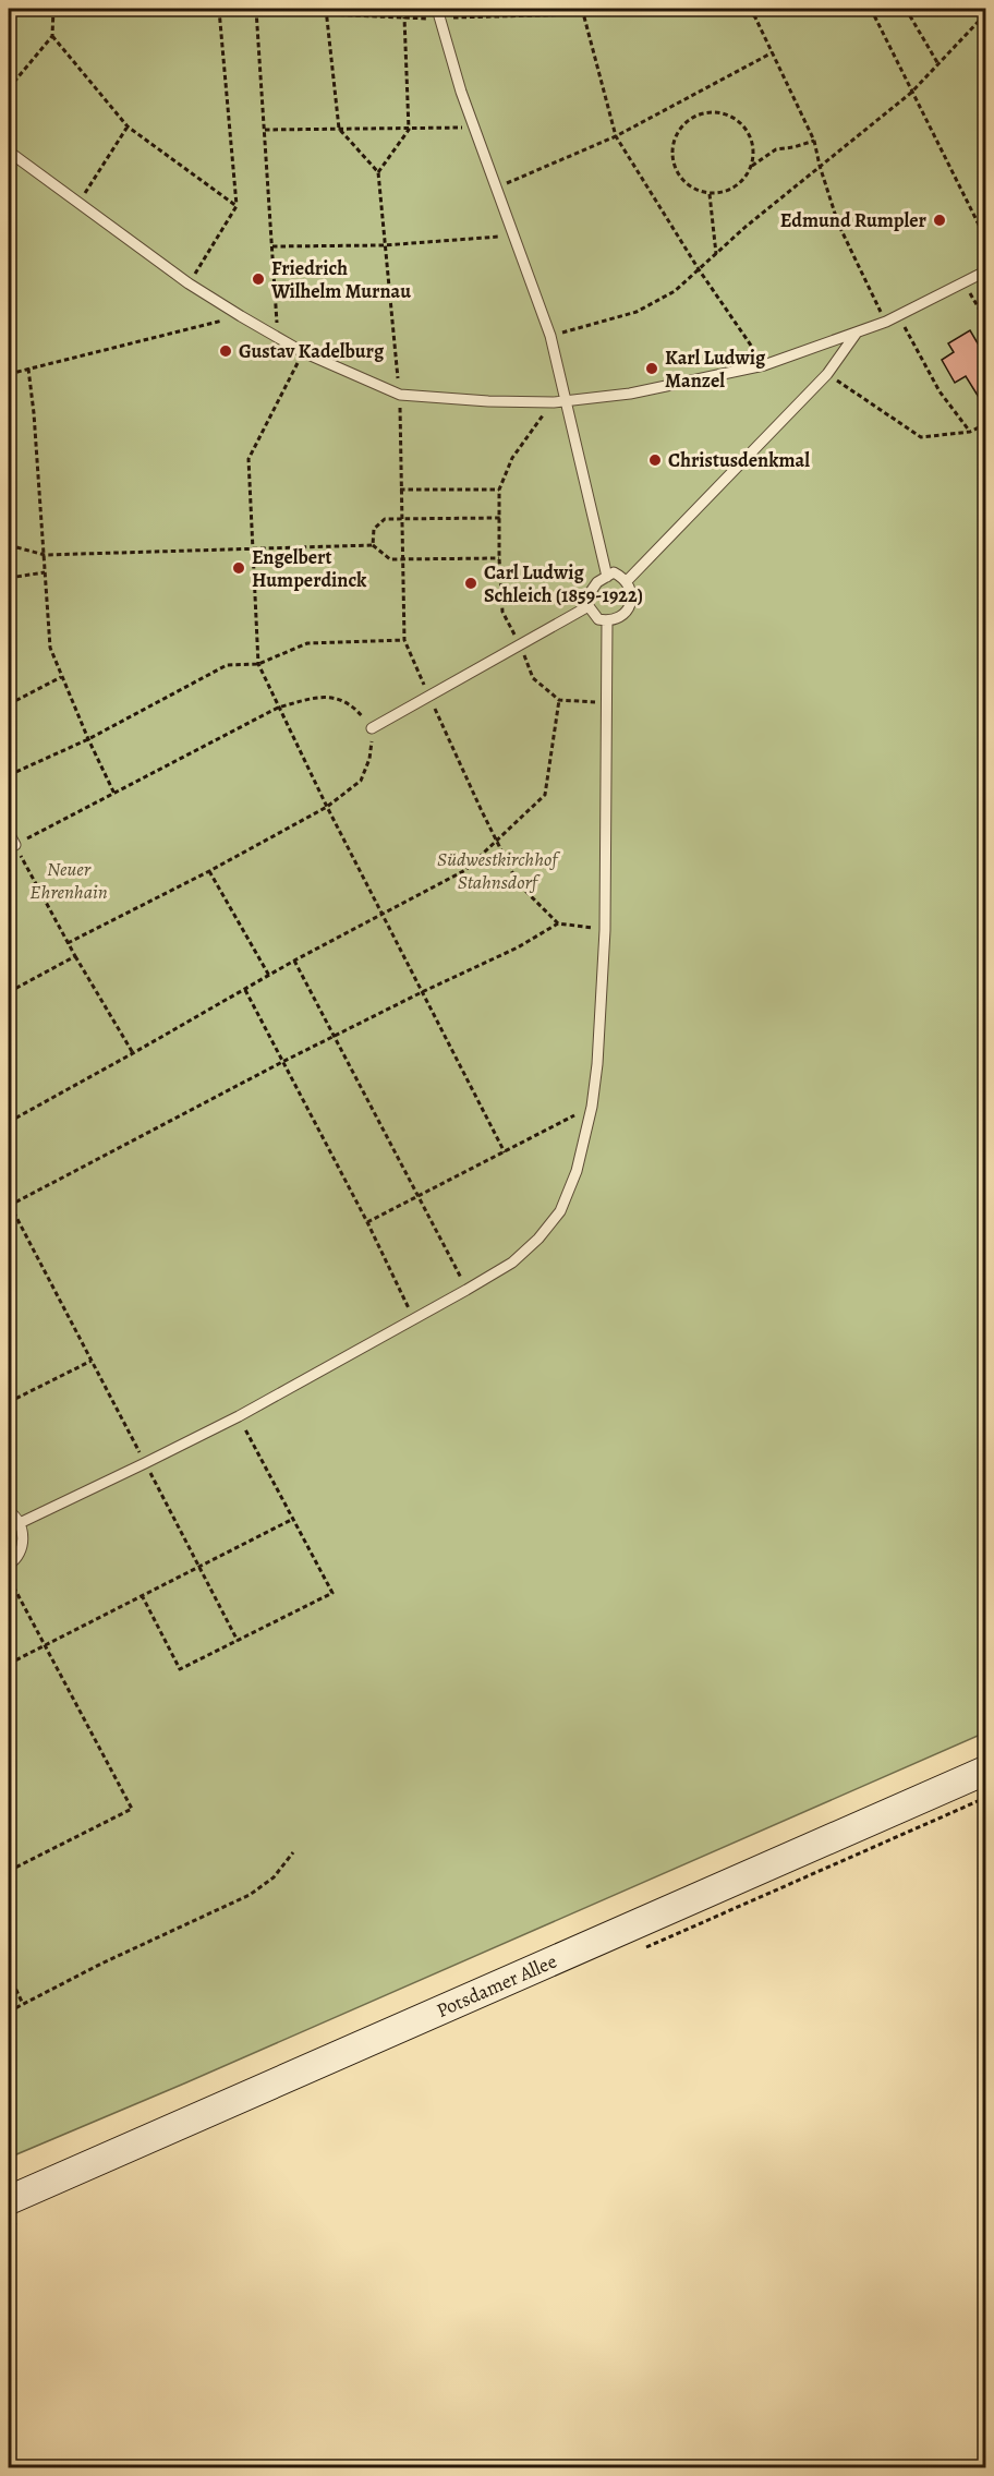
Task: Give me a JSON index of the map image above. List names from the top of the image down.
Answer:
{
  "streets": {
    "street": ["Potsdamer Allee"]
  },
  "parks": ["Südwestkirchhof Stahnsdorf", "Neuer Ehrenhain"],
  "places": [
    "Edmund Rumpler",
    "Friedrich Wilhelm Murnau",
    "Gustav Kadelburg",
    "Karl Ludwig Manzel",
    "Christusdenkmal",
    "Engelbert Humperdinck",
    "Carl Ludwig Schleich (1859-1922)"
  ]
}
